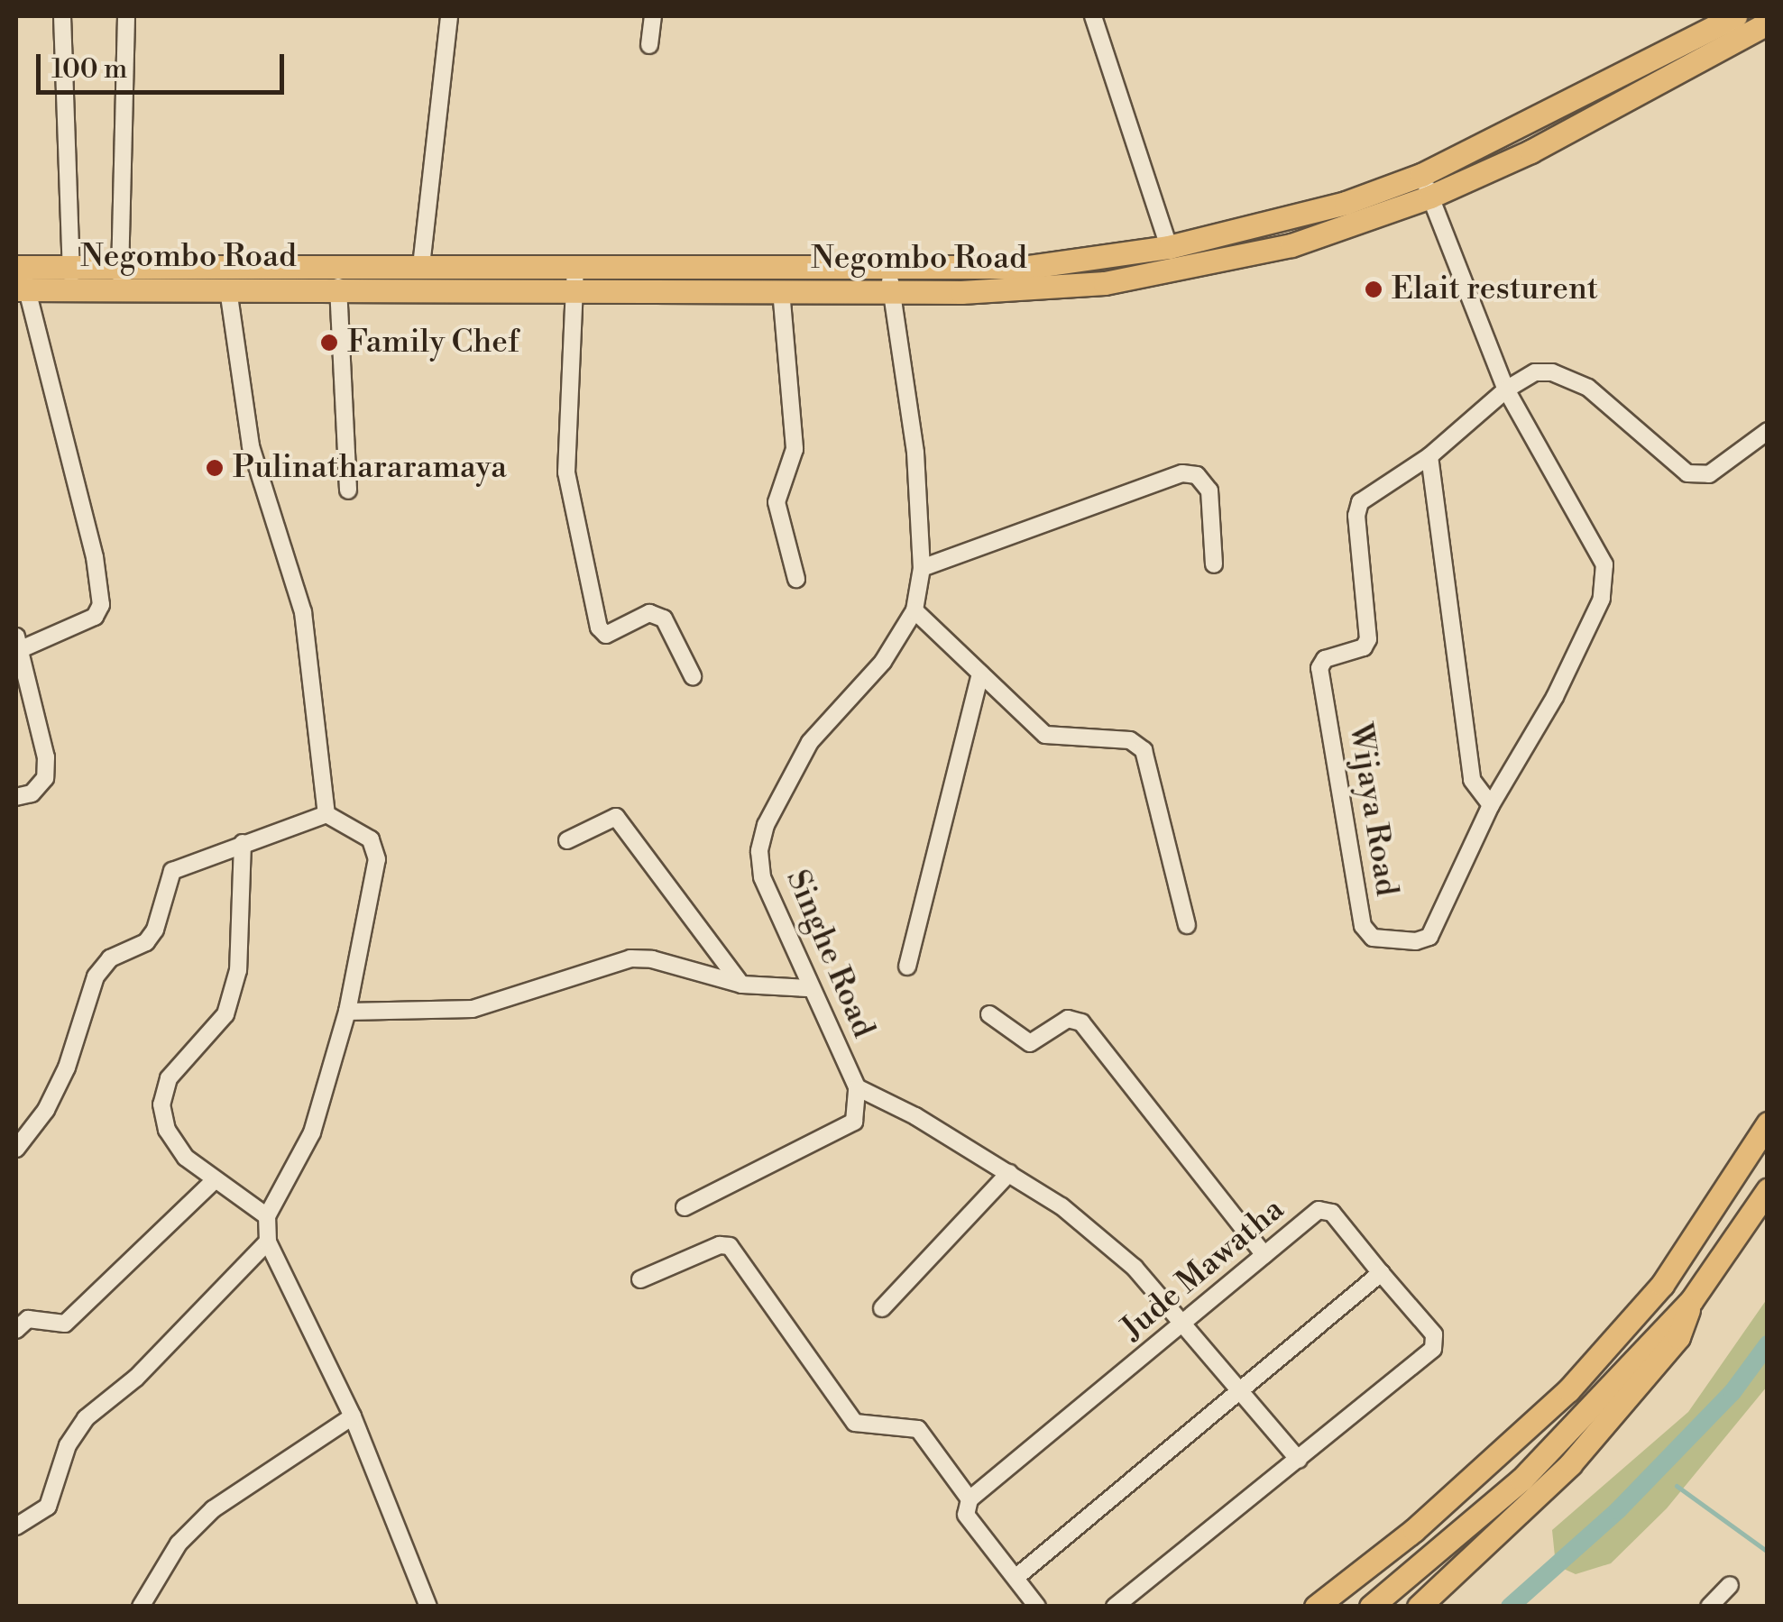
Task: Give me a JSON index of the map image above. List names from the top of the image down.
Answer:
{
  "streets": {
    "highway": ["Negombo Road"],
    "street": ["Wijaya Road", "Singhe Road", "Jude Mawatha"]
  },
  "crossings": [
    ["Negombo Road", "Wijaya Road"],
    ["Negombo Road", "Singhe Road"],
    ["Singhe Road", "Jude Mawatha"]
  ],
  "places": ["Elait resturent", "Family Chef", "Pulinathararamaya"],
  "scale_bar": "100 m"
}
